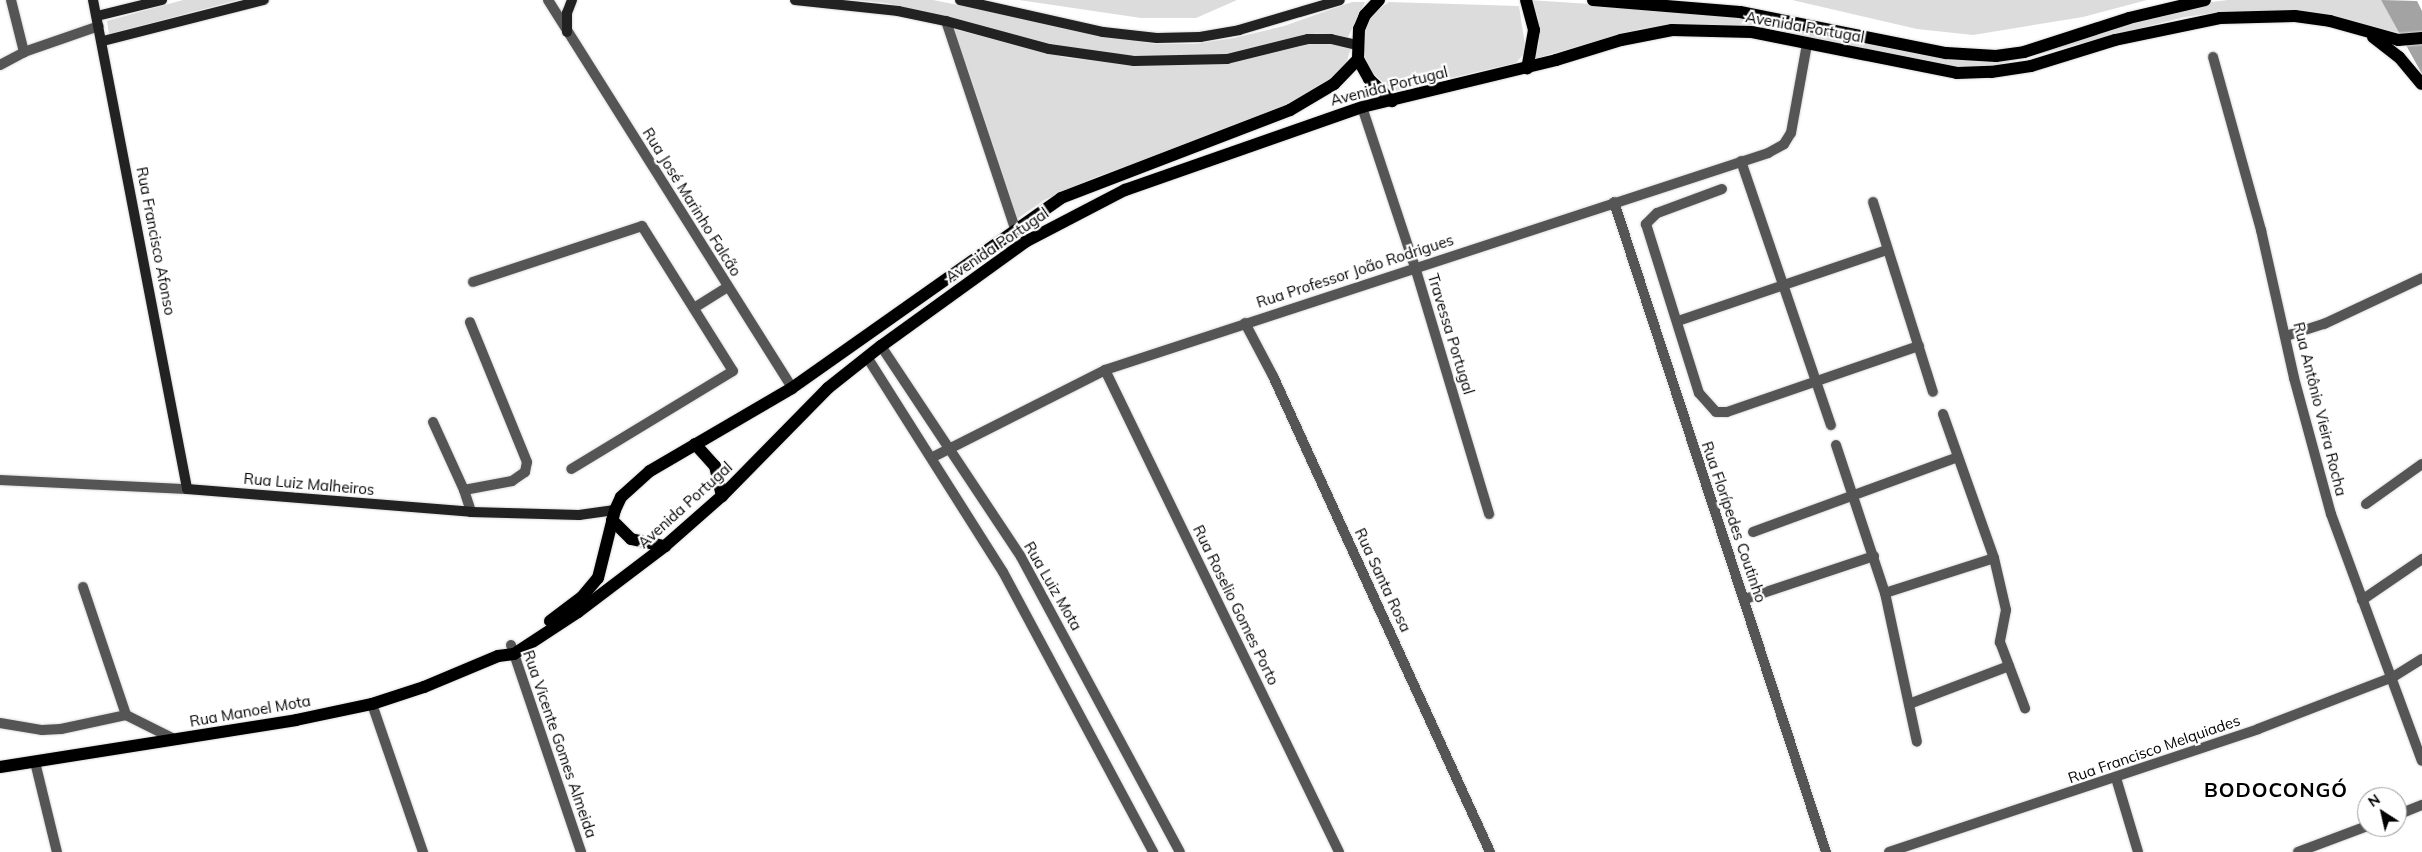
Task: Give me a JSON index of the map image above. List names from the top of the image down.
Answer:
{
  "streets": {
    "main road": ["Avenida Portugal", "Rua Manoel Mota"],
    "street": [
      "Rua José Marinho Falcão",
      "Rua Francisco Afonso",
      "Rua Professor João Rodrigues",
      "Travessa Portugal",
      "Rua Antônio Vieira Rocha",
      "Rua Luiz Malheiros",
      "Rua Florípedes Coutinho",
      "Rua Santa Rosa",
      "Rua Luiz Mota",
      "Rua Roselio Gomes Porto",
      "Rua Vicente Gomes Almeida",
      "Rua Francisco Melquiades"
    ]
  },
  "crossings": [
    ["Avenida Portugal", "Rua José Marinho Falcão"],
    ["Avenida Portugal", "Rua Professor João Rodrigues"],
    ["Avenida Portugal", "Travessa Portugal"],
    ["Avenida Portugal", "Rua Luiz Malheiros"],
    ["Avenida Portugal", "Rua Luiz Mota"],
    ["Avenida Portugal", "Rua Manoel Mota"],
    ["Avenida Portugal", "Rua Vicente Gomes Almeida"],
    ["Rua Francisco Afonso", "Rua Luiz Malheiros"],
    ["Rua Professor João Rodrigues", "Travessa Portugal"],
    ["Rua Professor João Rodrigues", "Rua Florípedes Coutinho"],
    ["Rua Professor João Rodrigues", "Rua Santa Rosa"],
    ["Rua Professor João Rodrigues", "Rua Luiz Mota"],
    ["Rua Professor João Rodrigues", "Rua Roselio Gomes Porto"],
    ["Rua Antônio Vieira Rocha", "Rua Francisco Melquiades"],
    ["Rua Manoel Mota", "Rua Vicente Gomes Almeida"]
  ],
  "districts": ["BODOCONGÓ"],
  "north": "top left"
}
